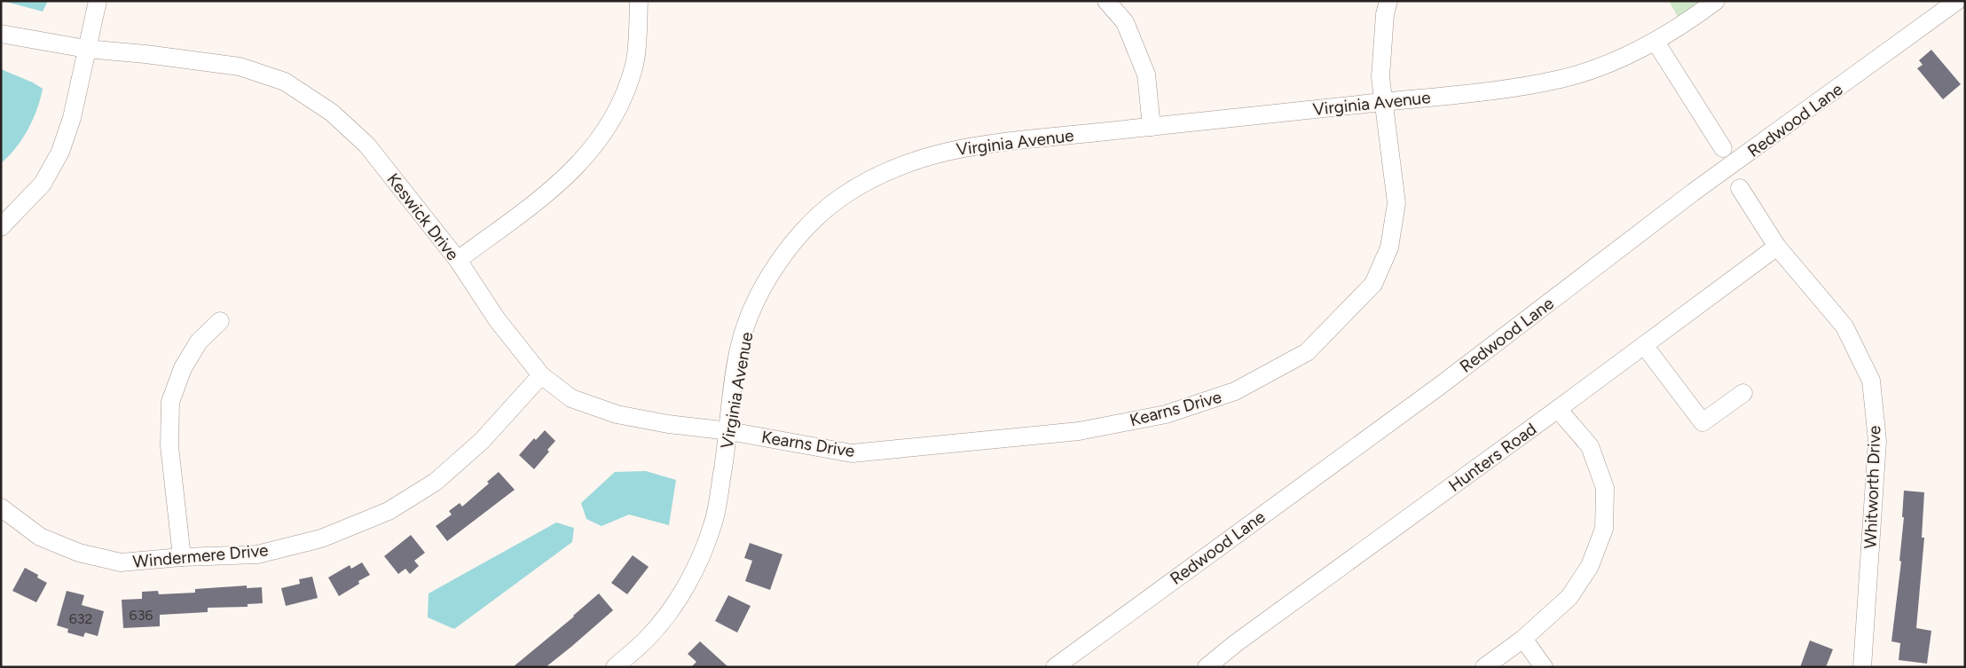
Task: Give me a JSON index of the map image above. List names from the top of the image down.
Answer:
{
  "streets": {
    "street": [
      "Virginia Avenue",
      "Redwood Lane",
      "Keswick Drive",
      "Kearns Drive",
      "Hunters Road",
      "Whitworth Drive",
      "Windermere Drive"
    ]
  },
  "crossings": [
    ["Virginia Avenue", "Keswick Drive"],
    ["Virginia Avenue", "Kearns Drive"],
    ["Keswick Drive", "Kearns Drive"],
    ["Keswick Drive", "Windermere Drive"],
    ["Hunters Road", "Whitworth Drive"]
  ],
  "house_numbers": ["636", "632"]
}
